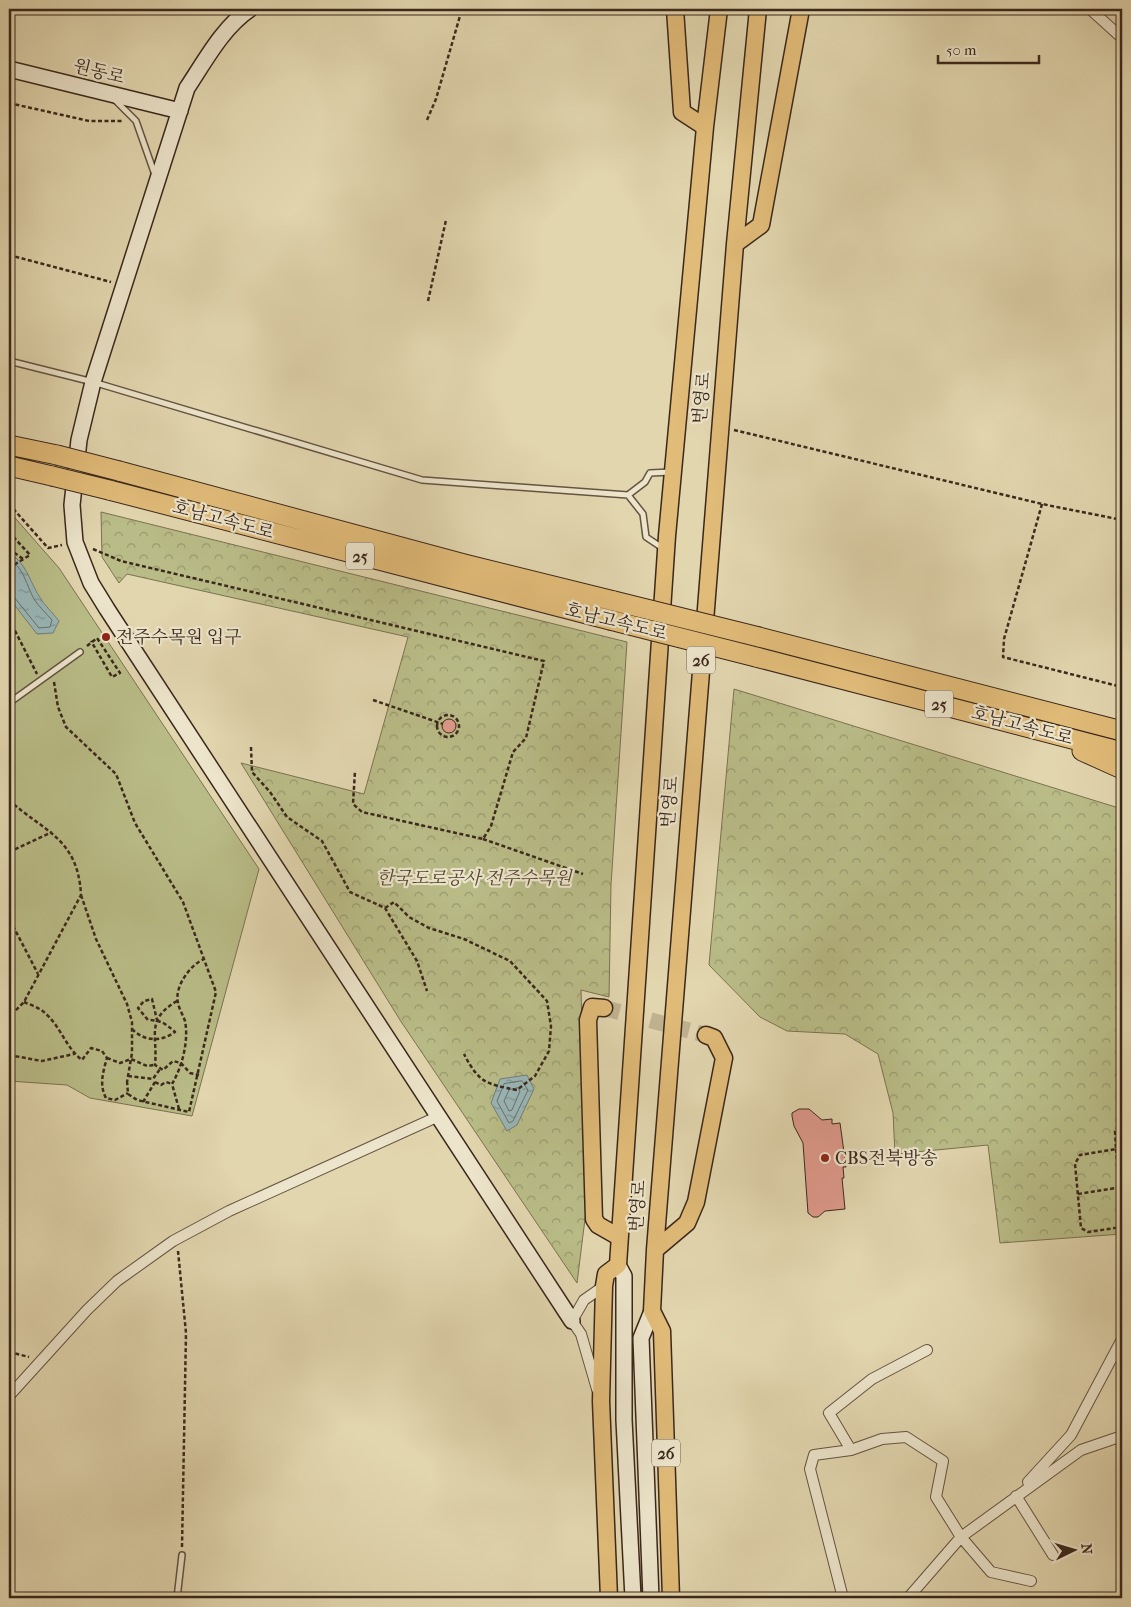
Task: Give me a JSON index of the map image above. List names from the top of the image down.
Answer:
{
  "streets": {
    "highway": ["호남고속도로", "25"],
    "main road": ["번영로", "26"],
    "street": ["원동로"]
  },
  "crossings": [
    ["번영로", "26"]
  ],
  "parks": ["한국도로공사 전주수목원"],
  "places": ["전주수목원 입구", "CBS전북방송"],
  "scale_bar": "50 m",
  "north": "right"
}
